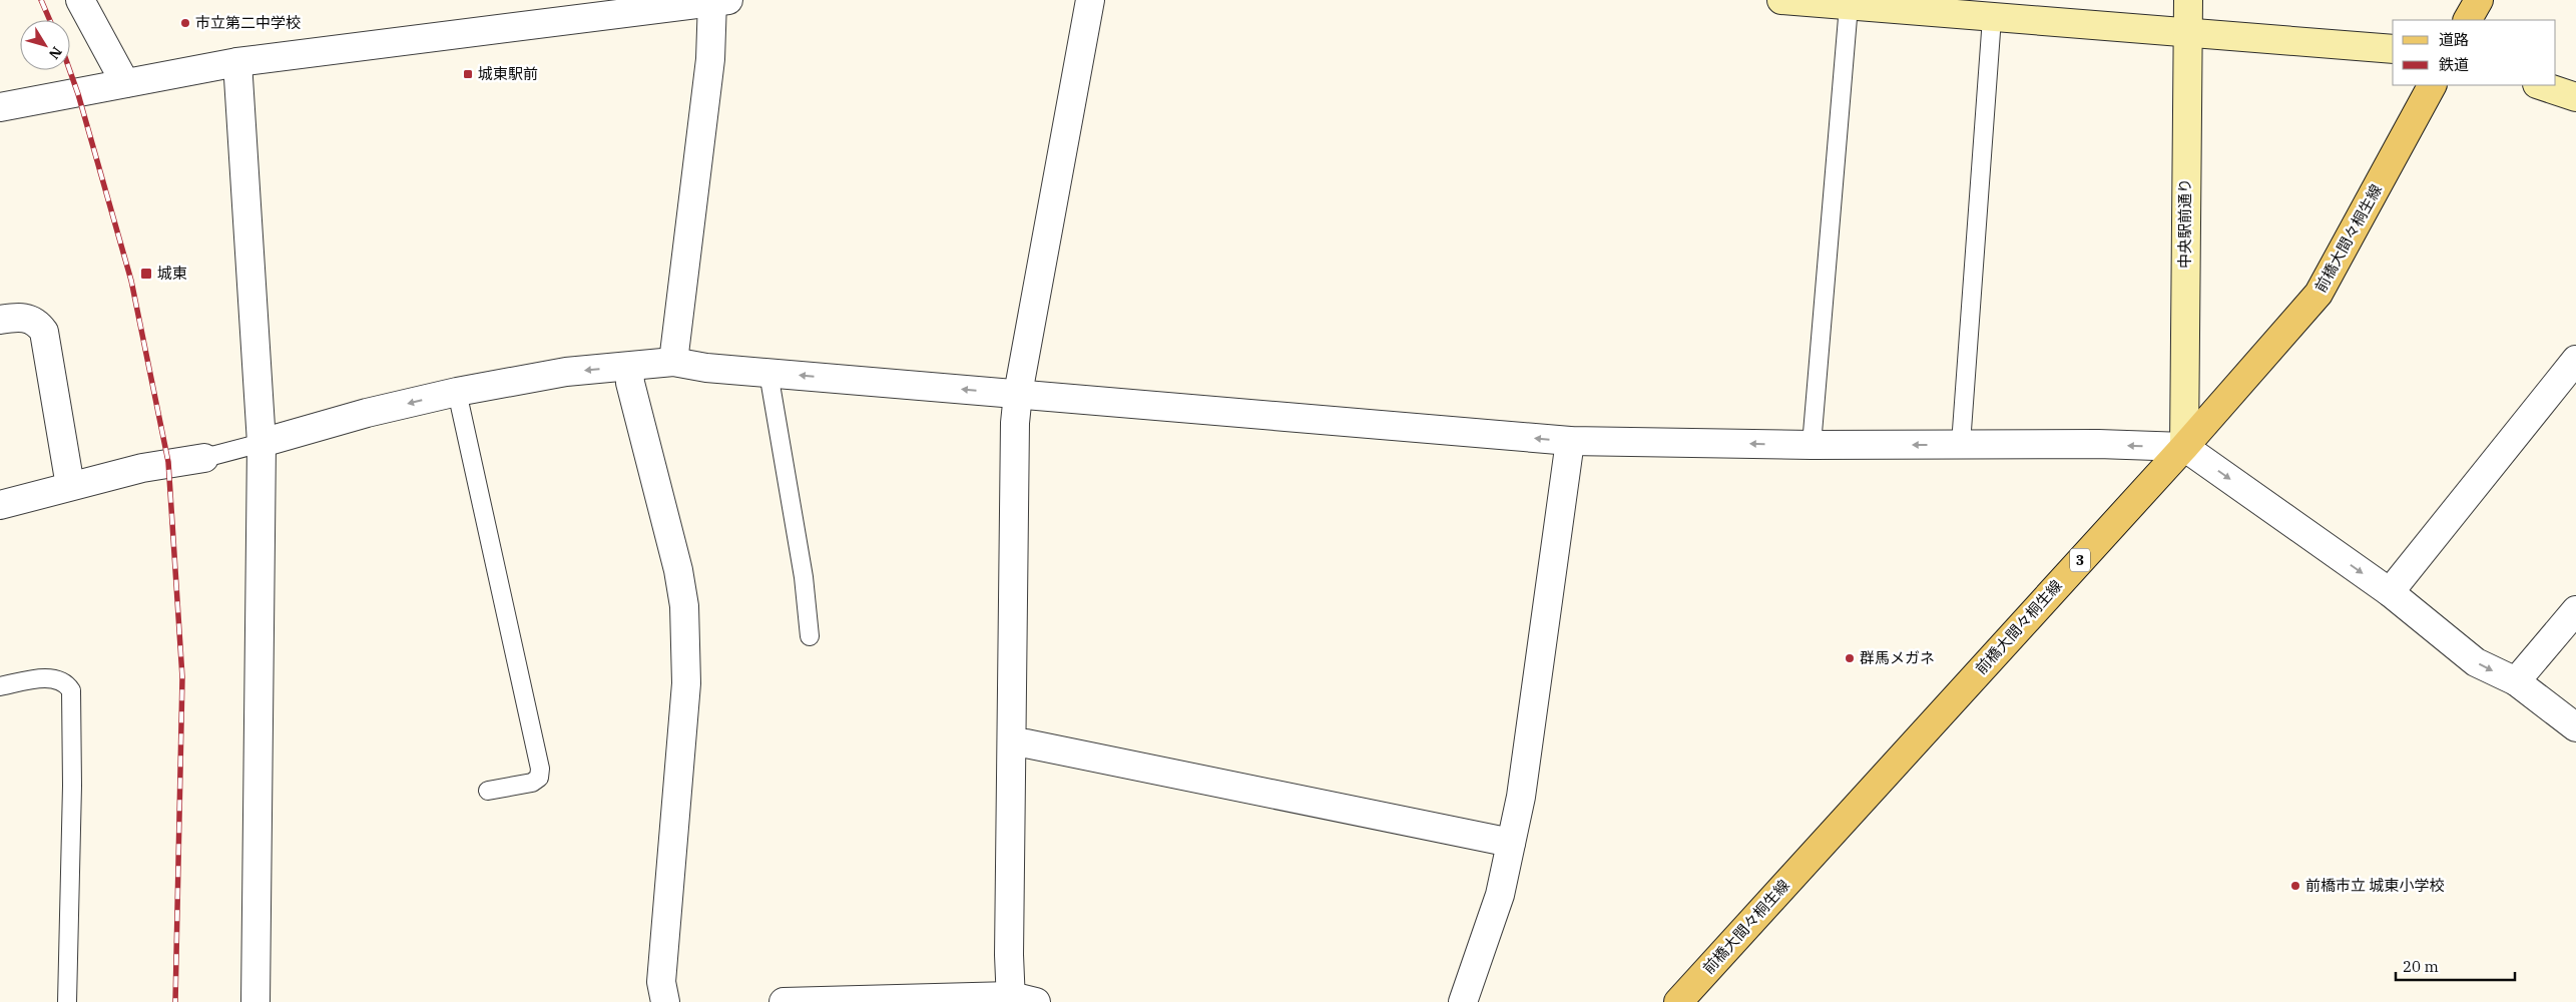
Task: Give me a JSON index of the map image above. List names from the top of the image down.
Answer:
{
  "streets": {
    "main road": ["前橋大間々桐生線", "3"],
    "street": ["中央駅前通り"]
  },
  "crossings": [
    ["中央駅前通り", "前橋大間々桐生線"]
  ],
  "places": {
    "other": ["市立第二中学校", "群馬メガネ", "前橋市立 城東小学校"],
    "transit": ["城東駅前", "城東"]
  },
  "legend": ["道路", "鉄道"],
  "scale_bar": "20 m",
  "north": "bottom right"
}
